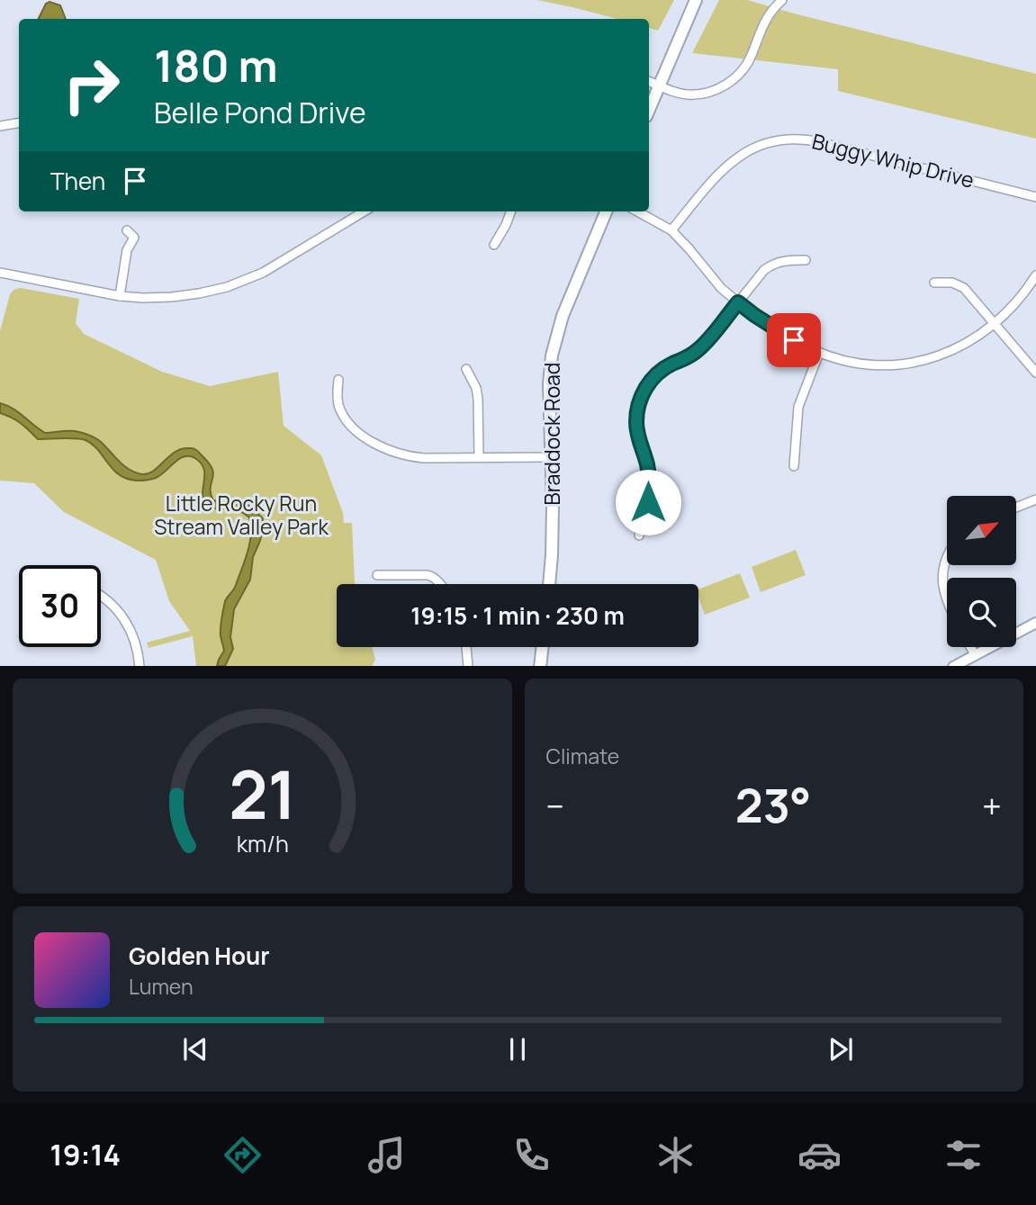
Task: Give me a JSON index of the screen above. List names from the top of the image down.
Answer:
{
  "streets": {
    "main road": ["Braddock Road"],
    "street": ["Buggy Whip Drive"]
  },
  "parks": ["Little Rocky Run Stream Valley Park"],
  "north": "top right",
  "page": {
    "turn": ["180 m", "Belle Pond Drive"],
    "then": "Then",
    "limit": "30",
    "trip": "19:15 · 1 min · 230 m",
    "tile": "Climate",
    "heat": ["−", "23°", "+"],
    "song": ["Golden Hour", "Lumen"],
    "tabs": "19:14",
    "gauge": ["21", "km/h"]
  }
}
